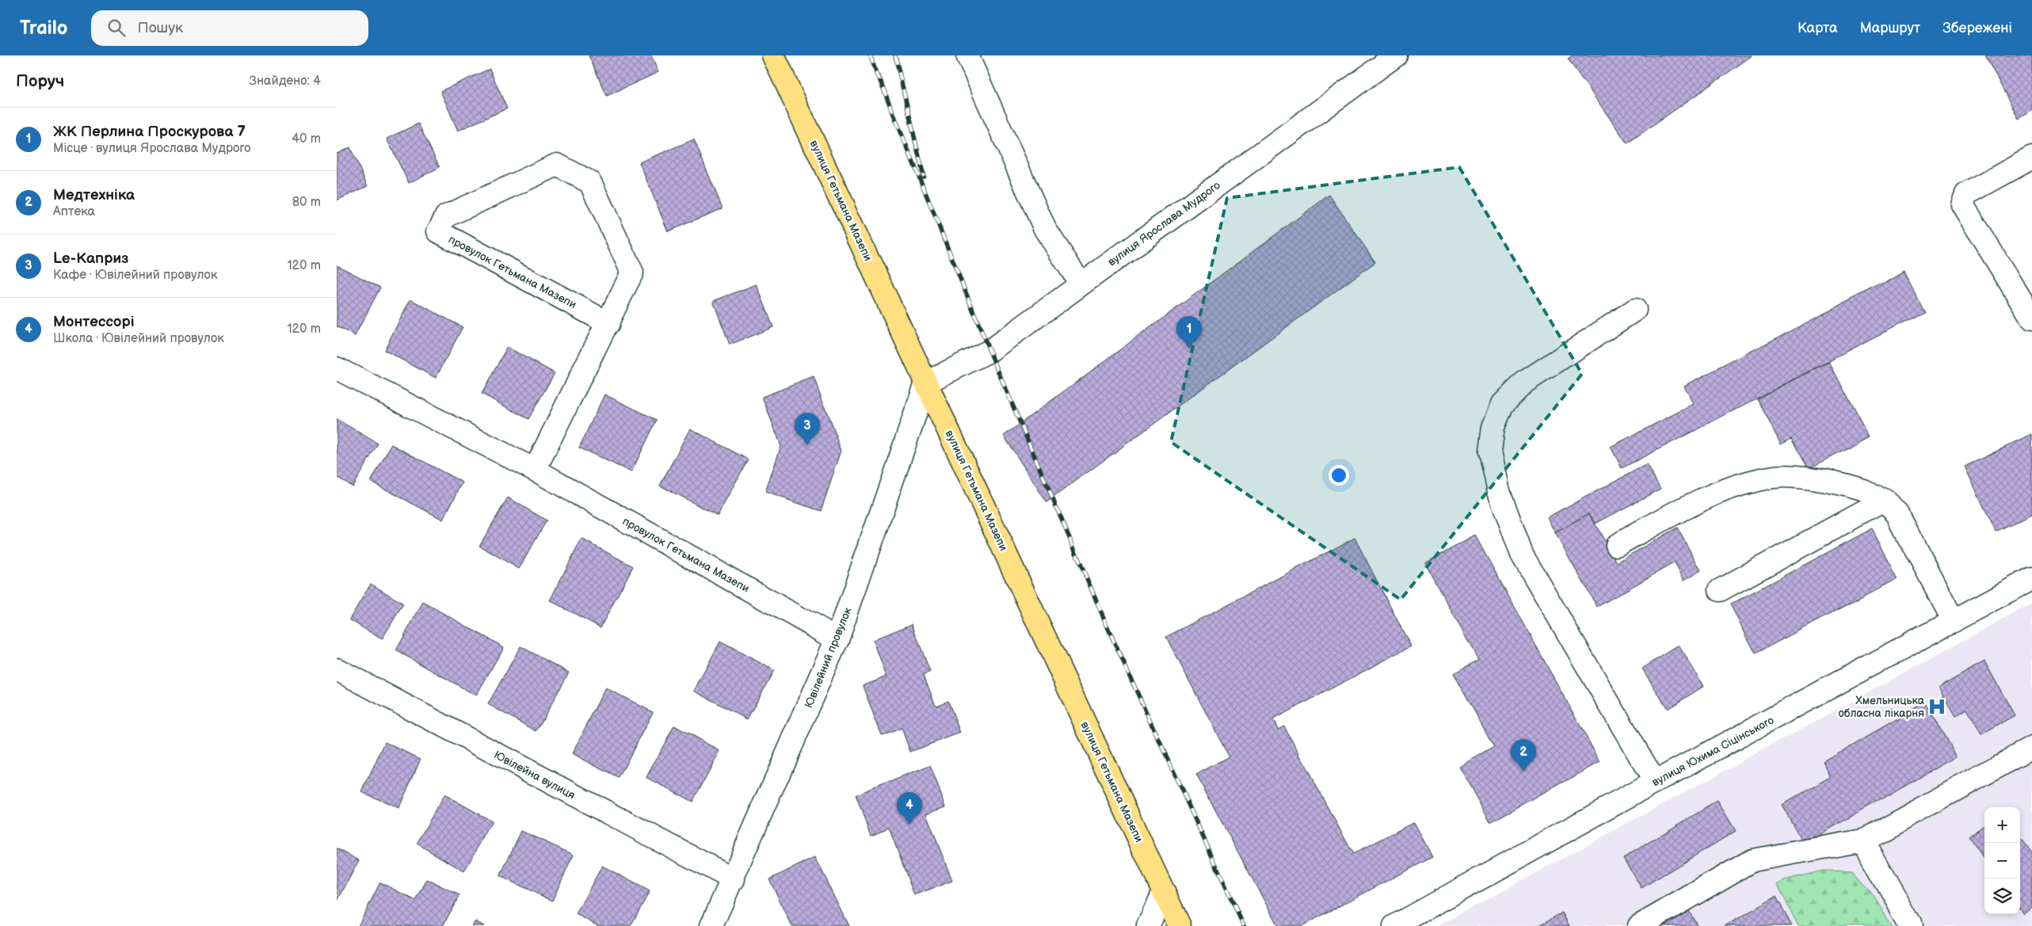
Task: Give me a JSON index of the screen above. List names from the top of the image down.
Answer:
{
  "streets": {
    "main road": ["вулиця Гетьмана Мазепи"],
    "street": [
      "вулиця Ярослава Мудрого",
      "провулок Гетьмана Мазепи",
      "Ювілейний провулок",
      "вулиця Юхима Сіцінського",
      "Ювілейна вулиця"
    ]
  },
  "crossings": [
    ["вулиця Гетьмана Мазепи", "вулиця Ярослава Мудрого"],
    ["вулиця Гетьмана Мазепи", "Ювілейний провулок"],
    ["вулиця Ярослава Мудрого", "Ювілейний провулок"],
    ["провулок Гетьмана Мазепи", "Ювілейний провулок"],
    ["Ювілейний провулок", "Ювілейна вулиця"]
  ],
  "places": {
    "hospital": ["Хмельницька обласна лікарня"]
  },
  "page": {
    "header": "Trailo",
    "search": "Пошук",
    "nav": ["Карта", "Маршрут", "Збережені"],
    "heading": ["Поруч", "Знайдено: 4"],
    "list": [
      {
        "mark": "1",
        "name": "ЖК Перлина Проскурова 7",
        "note": "Місце · вулиця Ярослава Мудрого",
        "value": "40 m"
      },
      {
        "mark": "2",
        "name": "Медтехніка",
        "note": "Аптека",
        "value": "80 m"
      },
      {
        "mark": "3",
        "name": "Le-Каприз",
        "note": "Кафе · Ювілейний провулок",
        "value": "120 m"
      },
      {
        "mark": "4",
        "name": "Монтессорі",
        "note": "Школа · Ювілейний провулок",
        "value": "120 m"
      }
    ],
    "pins": [
      "1",
      "3",
      "2",
      "4"
    ],
    "map_buttons": ["+", "−"]
  }
}
